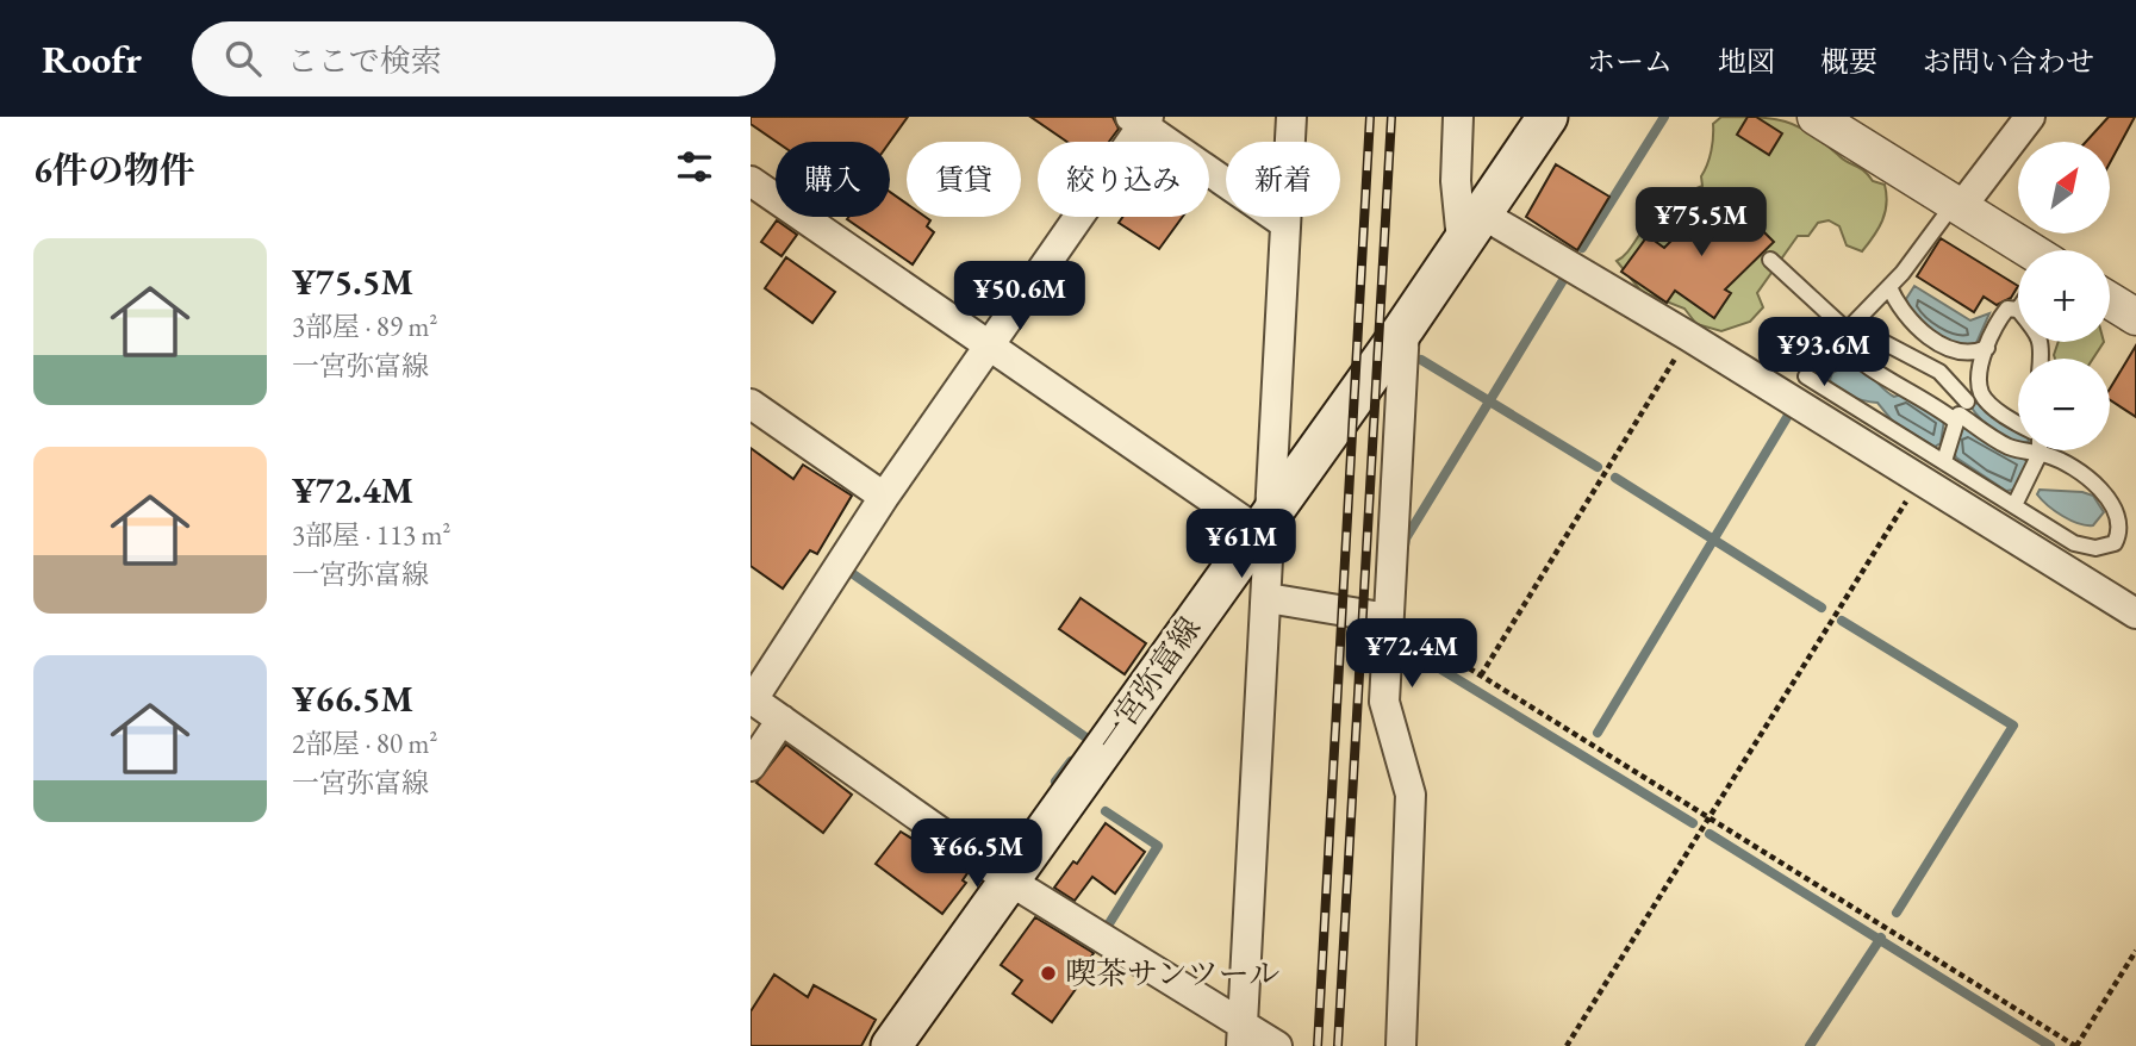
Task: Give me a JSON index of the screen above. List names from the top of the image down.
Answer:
{
  "streets": {
    "main road": ["一宮弥富線"]
  },
  "places": ["喫茶サンツール"],
  "north": "top right",
  "page": {
    "header": "Roofr",
    "search": "ここで検索",
    "nav": [
      "ホーム",
      "地図",
      "概要",
      "お問い合わせ"
    ],
    "heading": "6件の物件",
    "map_buttons": ["+", "−"],
    "chip": [
      "購入",
      "賃貸",
      "絞り込み",
      "新着"
    ],
    "price": [
      "¥75.5M",
      "¥50.6M",
      "¥93.6M",
      "¥61M",
      "¥72.4M",
      "¥66.5M"
    ],
    "list": [
      {
        "name": "¥75.5M",
        "note": "3部屋 · 89 m² · 一宮弥富線"
      },
      {
        "name": "¥72.4M",
        "note": "3部屋 · 113 m² · 一宮弥富線"
      },
      {
        "name": "¥66.5M",
        "note": "2部屋 · 80 m² · 一宮弥富線"
      }
    ]
  }
}
